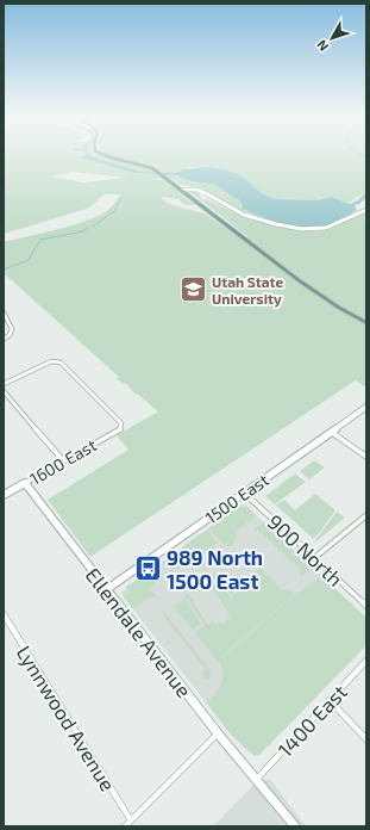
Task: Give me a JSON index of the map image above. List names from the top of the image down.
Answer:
{
  "streets": {
    "street": [
      "1600 East",
      "1500 East",
      "900 North",
      "Ellendale Avenue",
      "Lynnwood Avenue",
      "1400 East"
    ]
  },
  "crossings": [
    ["1600 East", "Ellendale Avenue"],
    ["1500 East", "900 North"],
    ["1500 East", "Ellendale Avenue"],
    ["Ellendale Avenue", "1400 East"]
  ],
  "places": {
    "school or university": ["Utah State University"],
    "bus stop": ["989 North 1500 East"]
  },
  "north": "bottom left"
}
